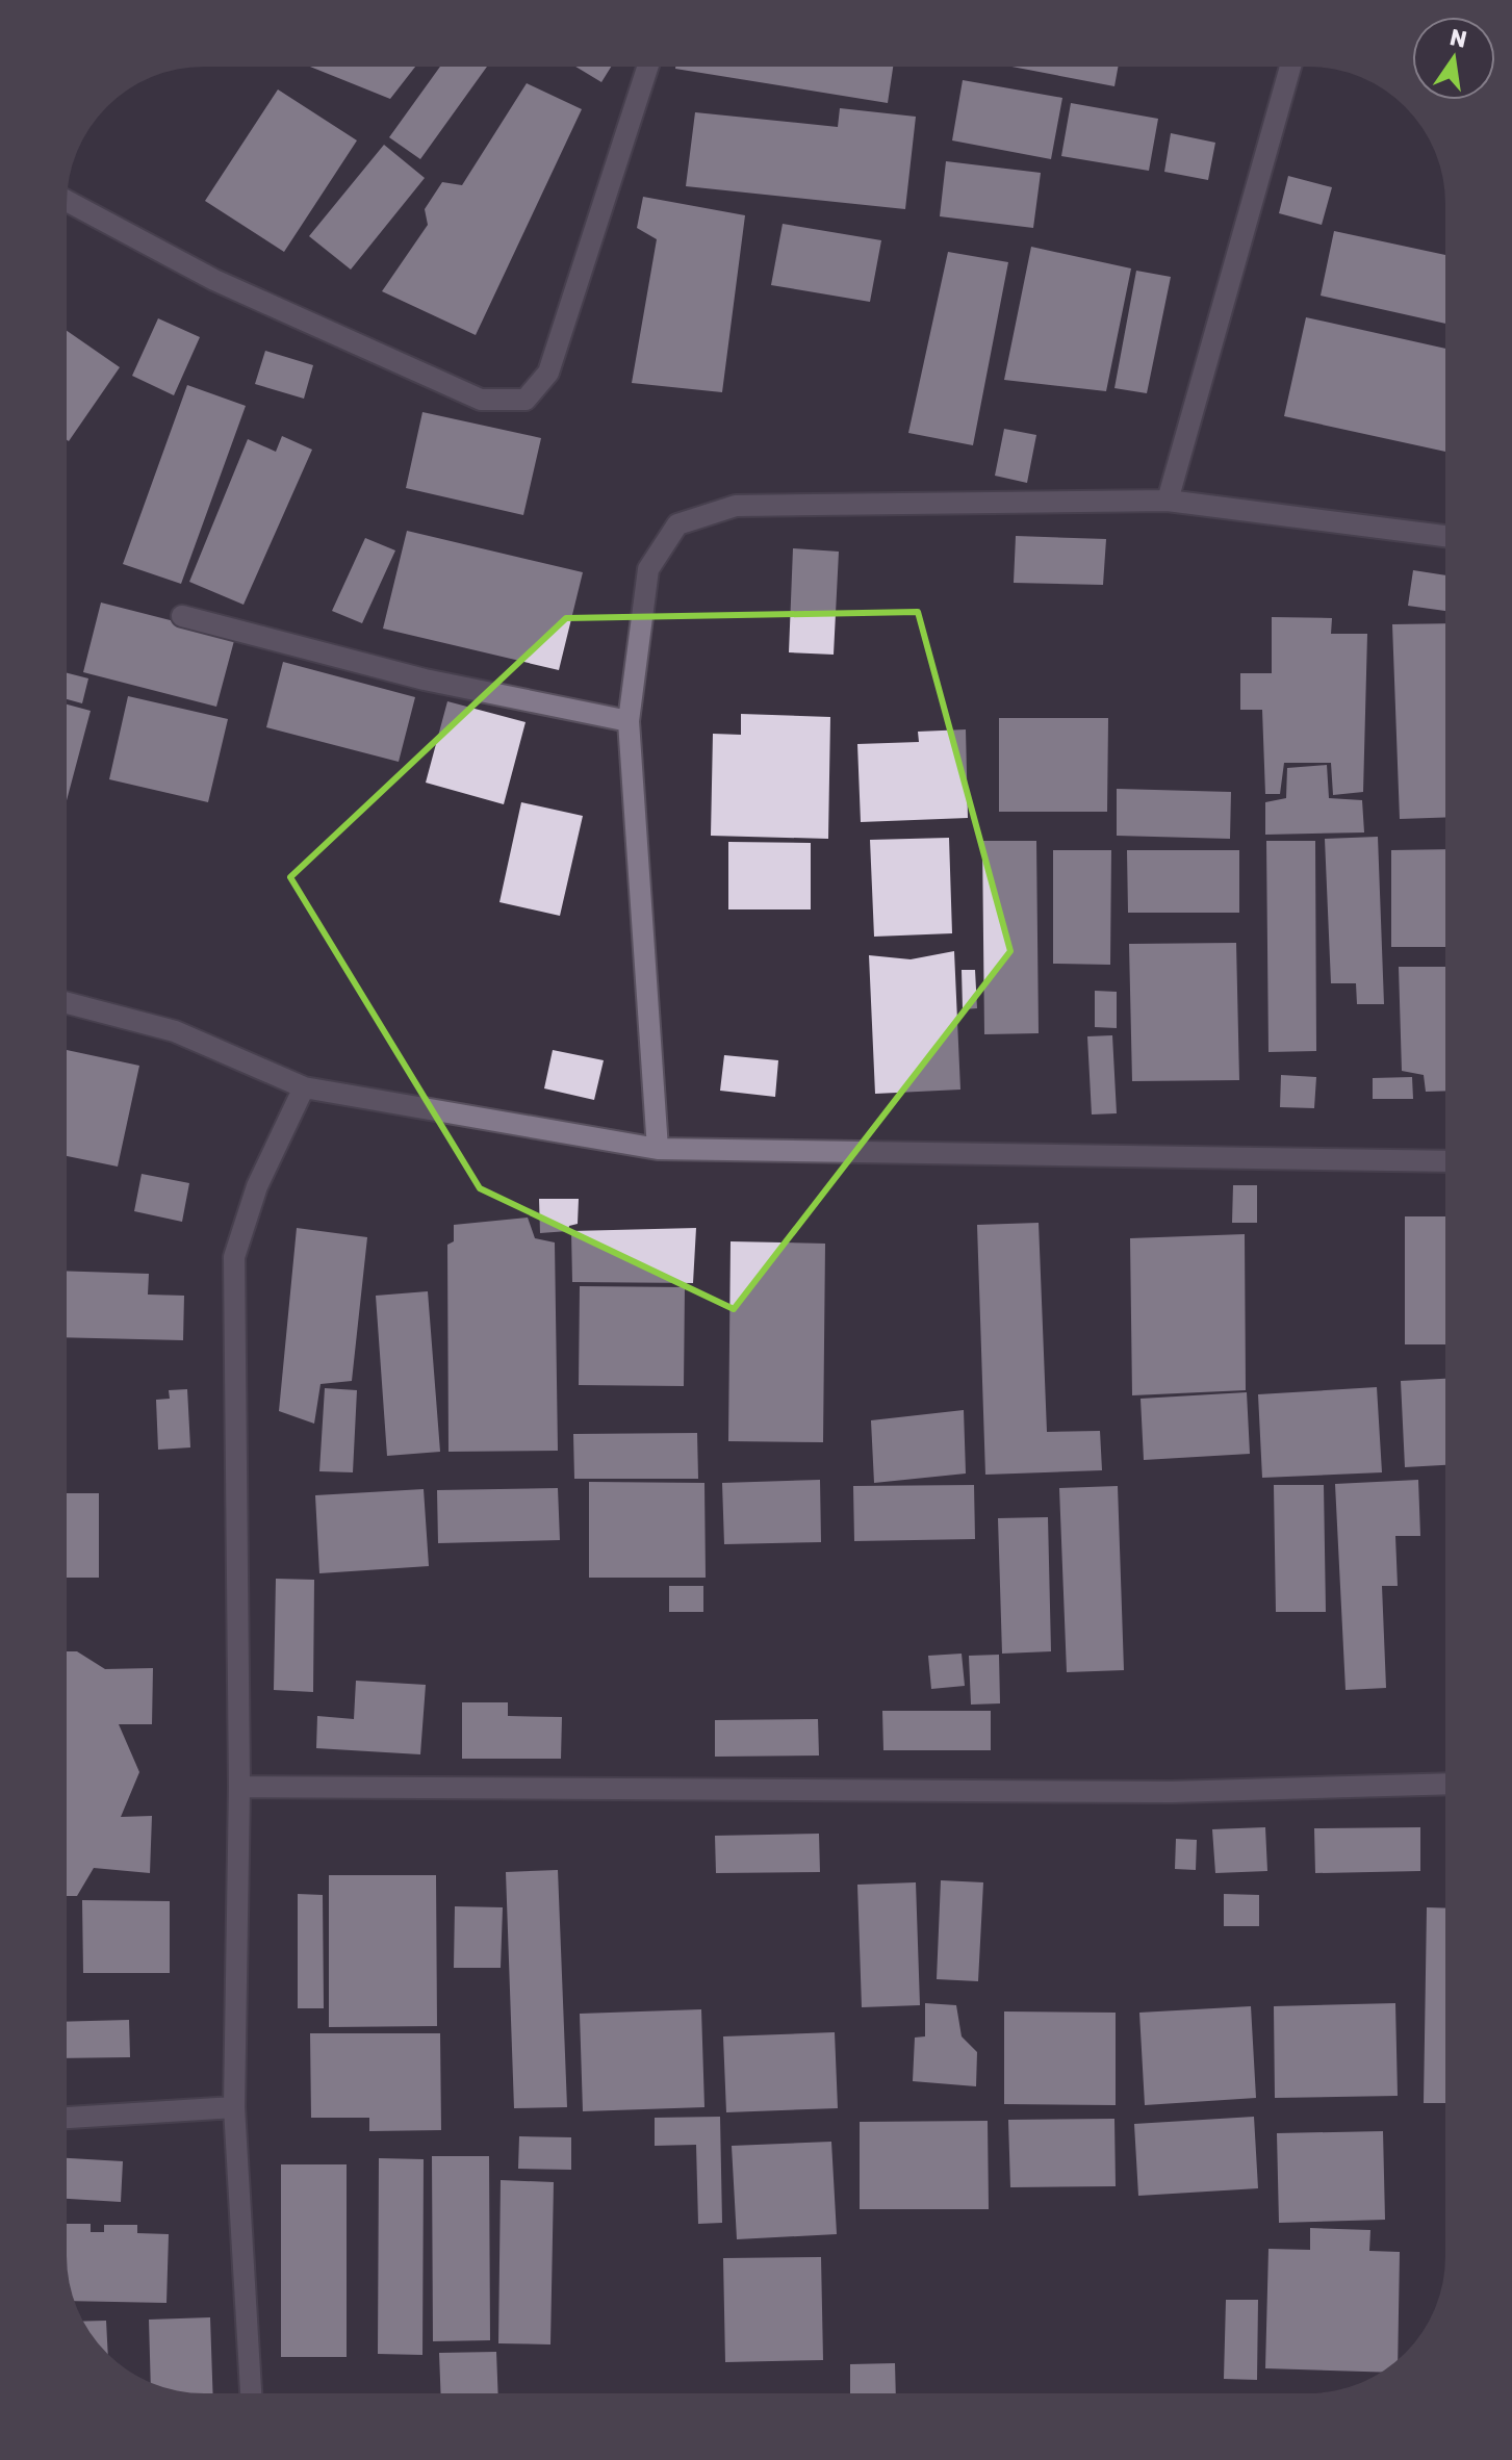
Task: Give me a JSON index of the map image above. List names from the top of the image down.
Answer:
{
  "north": "top"
}
